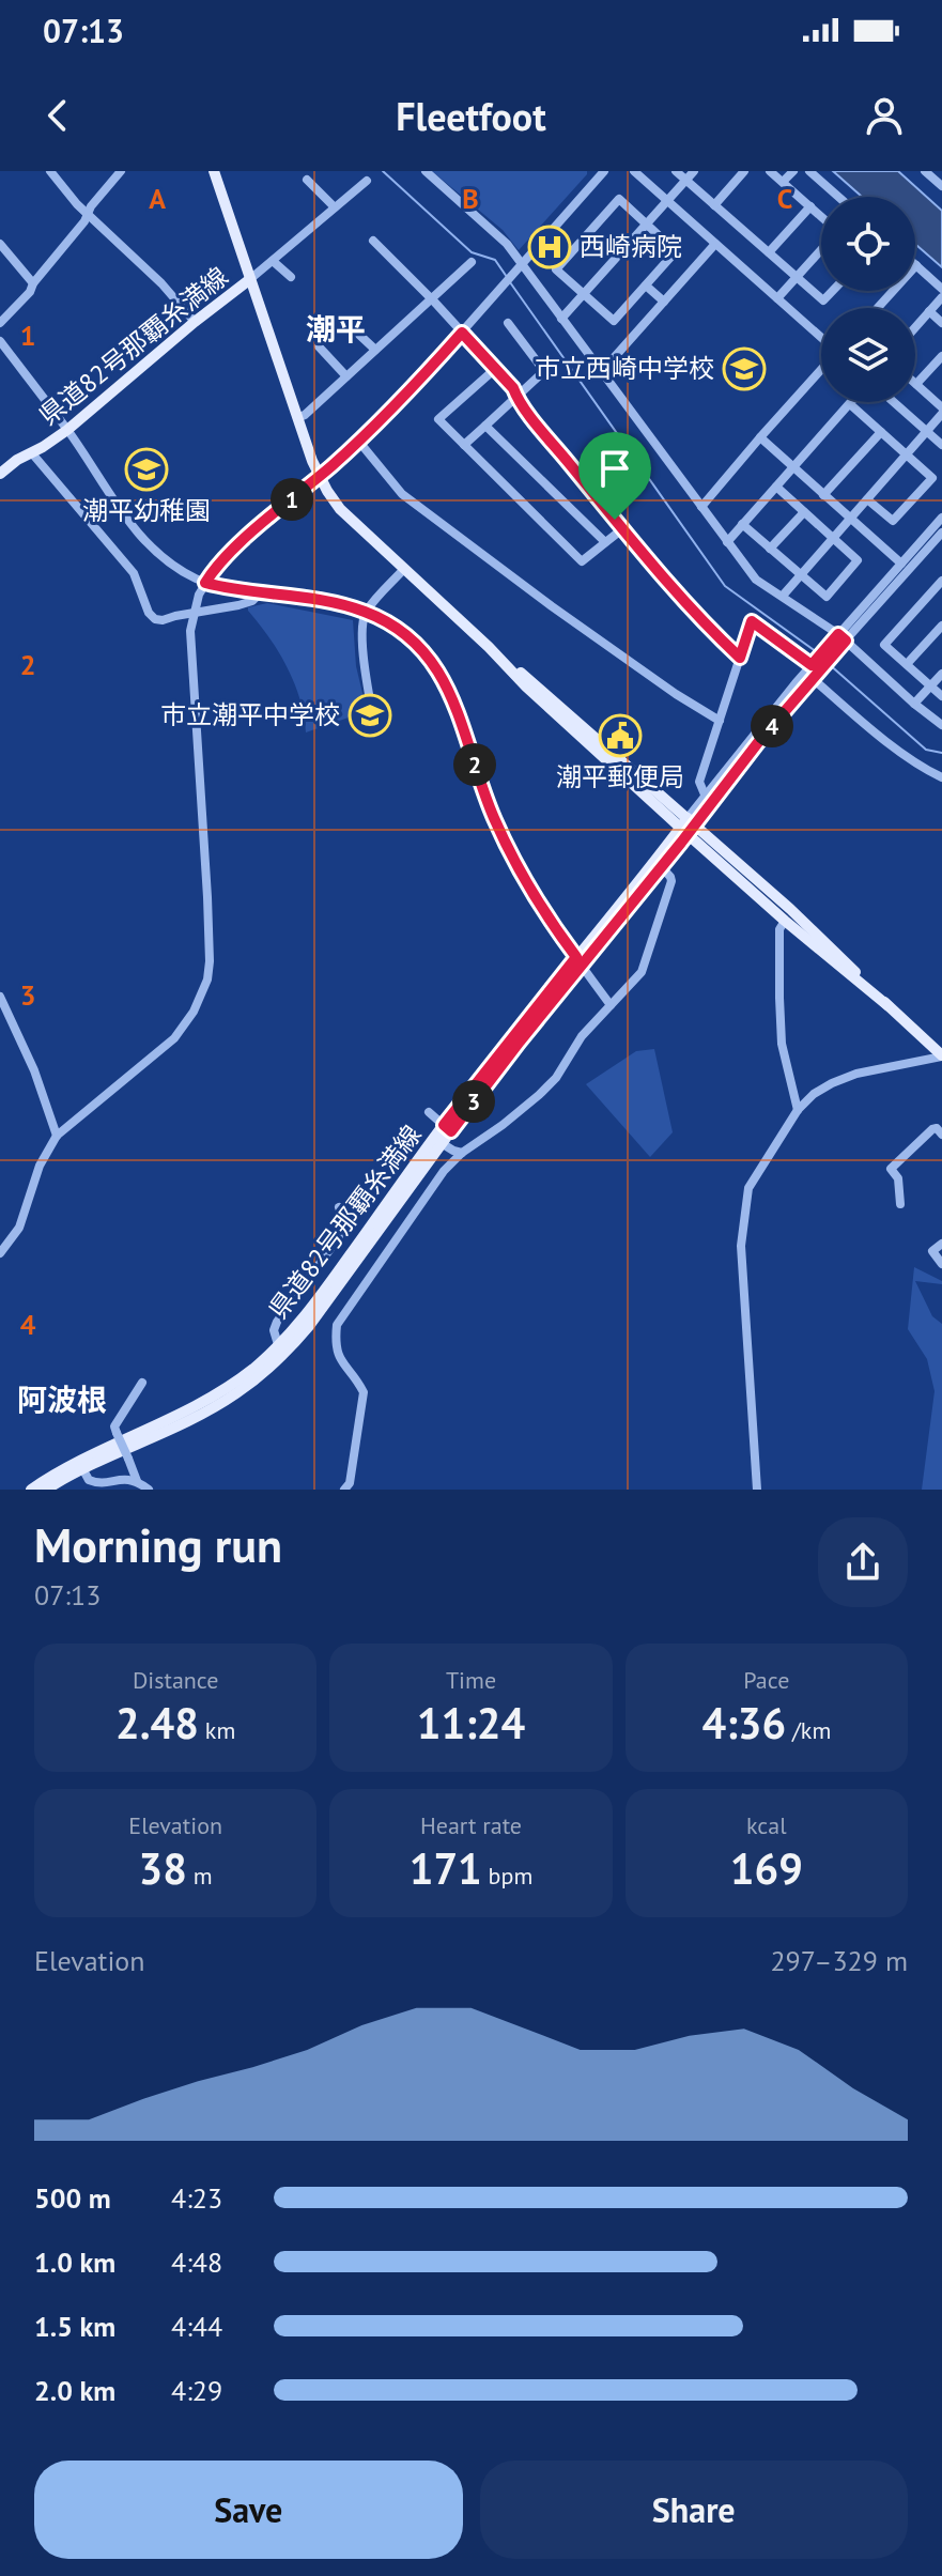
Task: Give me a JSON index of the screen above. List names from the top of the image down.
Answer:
{
  "streets": {
    "main road": ["県道82号那覇糸満線"]
  },
  "districts": ["潮平", "阿波根"],
  "places": {
    "hospital": ["西崎病院"],
    "school or university": ["市立西崎中学校", "潮平幼稚園", "市立潮平中学校"],
    "public building": ["潮平郵便局"]
  },
  "page": {
    "status": "07:13",
    "header": "Fleetfoot",
    "pins": [
      "1",
      "4",
      "2",
      "3"
    ],
    "heading": ["Morning run", "07:13"],
    "stats": [
      ["Distance", "2.48 km"],
      ["Time", "11:24"],
      ["Pace", "4:36 /km"],
      ["Elevation", "38 m"],
      ["Heart rate", "171 bpm"],
      ["kcal", "169"]
    ],
    "chart": ["Elevation", "297–329 m"],
    "list": [
      {
        "name": "500 m",
        "note": "4:23"
      },
      {
        "name": "1.0 km",
        "note": "4:48"
      },
      {
        "name": "1.5 km",
        "note": "4:44"
      },
      {
        "name": "2.0 km",
        "note": "4:29"
      }
    ],
    "buttons": ["Save", "Share"]
  },
  "grid": {
    "columns": ["A", "B", "C"],
    "rows": [
      "1",
      "2",
      "3",
      "4"
    ]
  }
}
